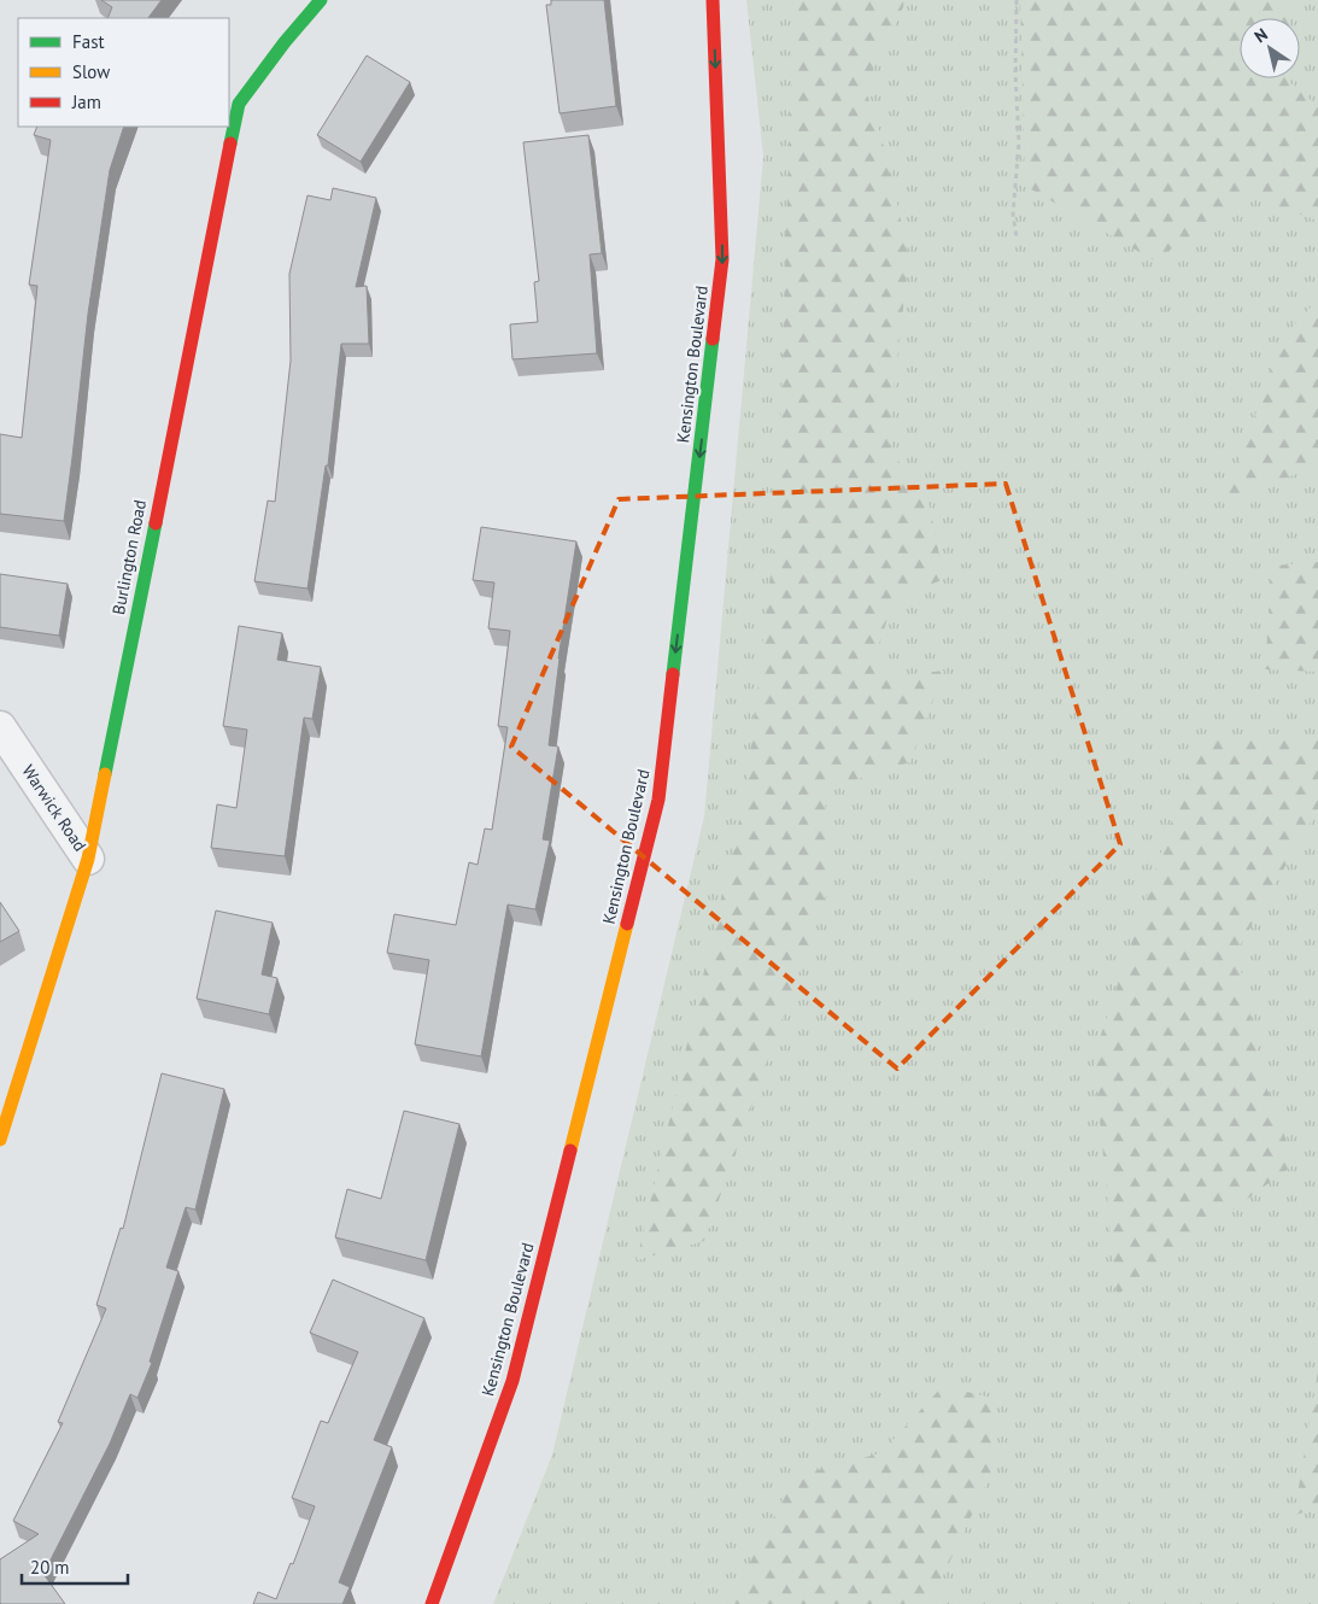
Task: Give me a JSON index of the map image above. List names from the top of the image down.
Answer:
{
  "streets": {
    "street": ["Kensington Boulevard", "Burlington Road", "Warwick Road"]
  },
  "crossings": [
    ["Burlington Road", "Warwick Road"]
  ],
  "one_way": ["Kensington Boulevard"],
  "legend": ["Fast", "Slow", "Jam"],
  "scale_bar": "20 m",
  "north": "top left"
}
